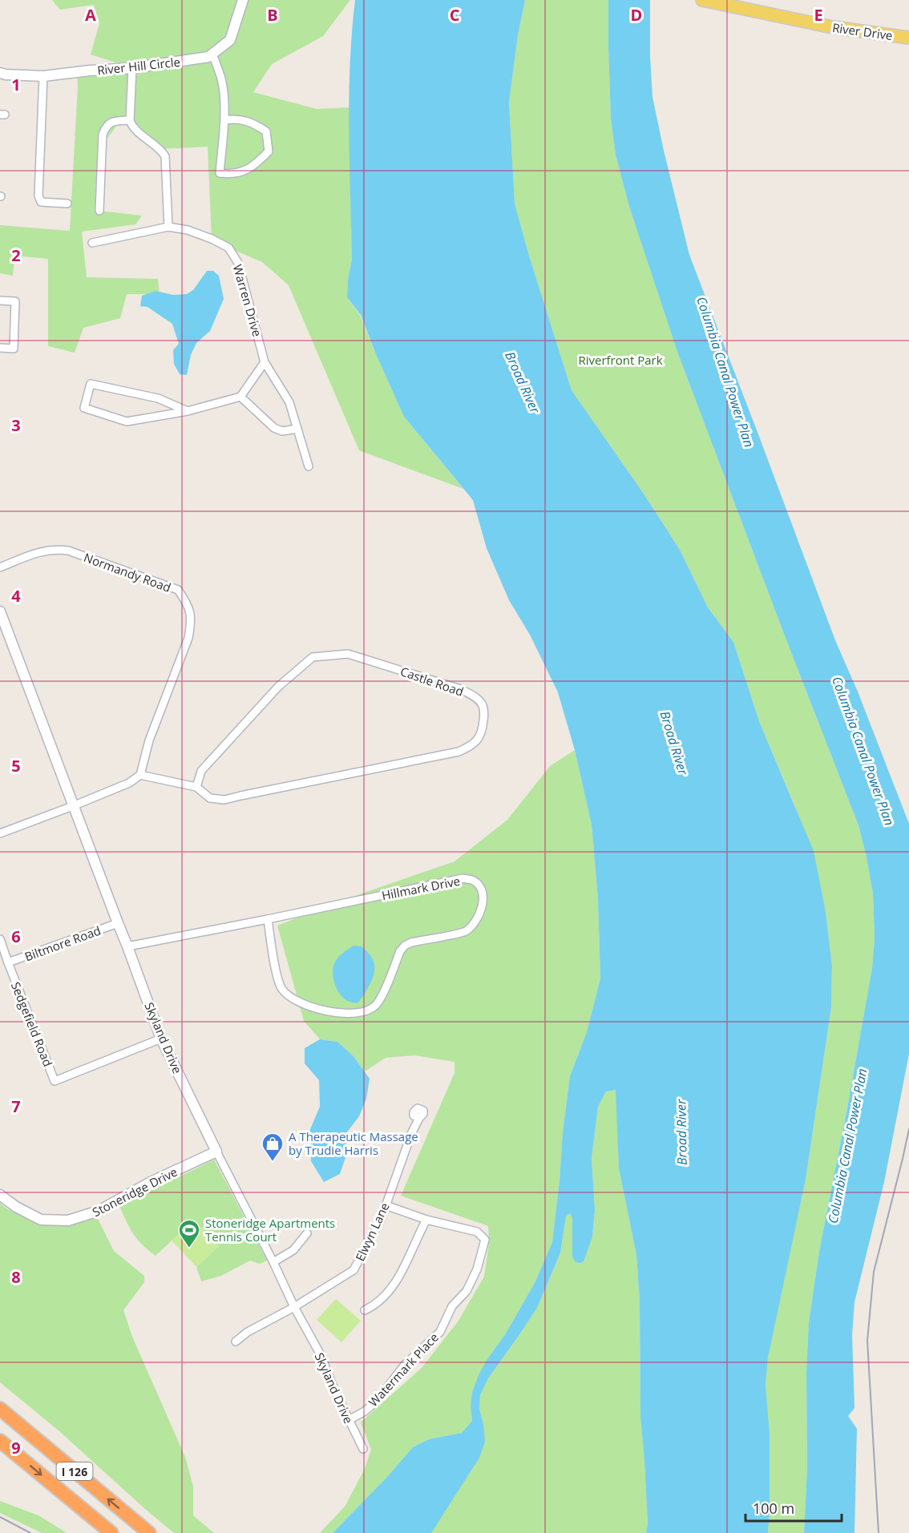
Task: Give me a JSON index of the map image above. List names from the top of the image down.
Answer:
{
  "streets": {
    "highway": ["I 126"],
    "main road": ["River Drive"],
    "street": [
      "River Hill Circle",
      "Warren Drive",
      "Normandy Road",
      "Castle Road",
      "Hillmark Drive",
      "Biltmore Road",
      "Sedgefield Road",
      "Skyland Drive",
      "Stoneridge Drive",
      "Elwyn Lane",
      "Watermark Place"
    ]
  },
  "crossings": [
    ["Normandy Road", "Castle Road"],
    ["Hillmark Drive", "Skyland Drive"],
    ["Biltmore Road", "Sedgefield Road"],
    ["Biltmore Road", "Skyland Drive"],
    ["Sedgefield Road", "Skyland Drive"],
    ["Skyland Drive", "Stoneridge Drive"],
    ["Skyland Drive", "Elwyn Lane"],
    ["Skyland Drive", "Watermark Place"],
    ["Elwyn Lane", "Watermark Place"]
  ],
  "water": ["Columbia Canal Power Plan", "Broad River"],
  "parks": ["Riverfront Park"],
  "places": {
    "shop": ["A Therapeutic Massage by Trudie Harris"],
    "sports": ["Stoneridge Apartments Tennis Court"]
  },
  "scale_bar": "100 m",
  "grid": {
    "columns": [
      "A",
      "B",
      "C",
      "D",
      "E"
    ],
    "rows": [
      "1",
      "2",
      "3",
      "4",
      "5",
      "6",
      "7",
      "8",
      "9"
    ]
  }
}
